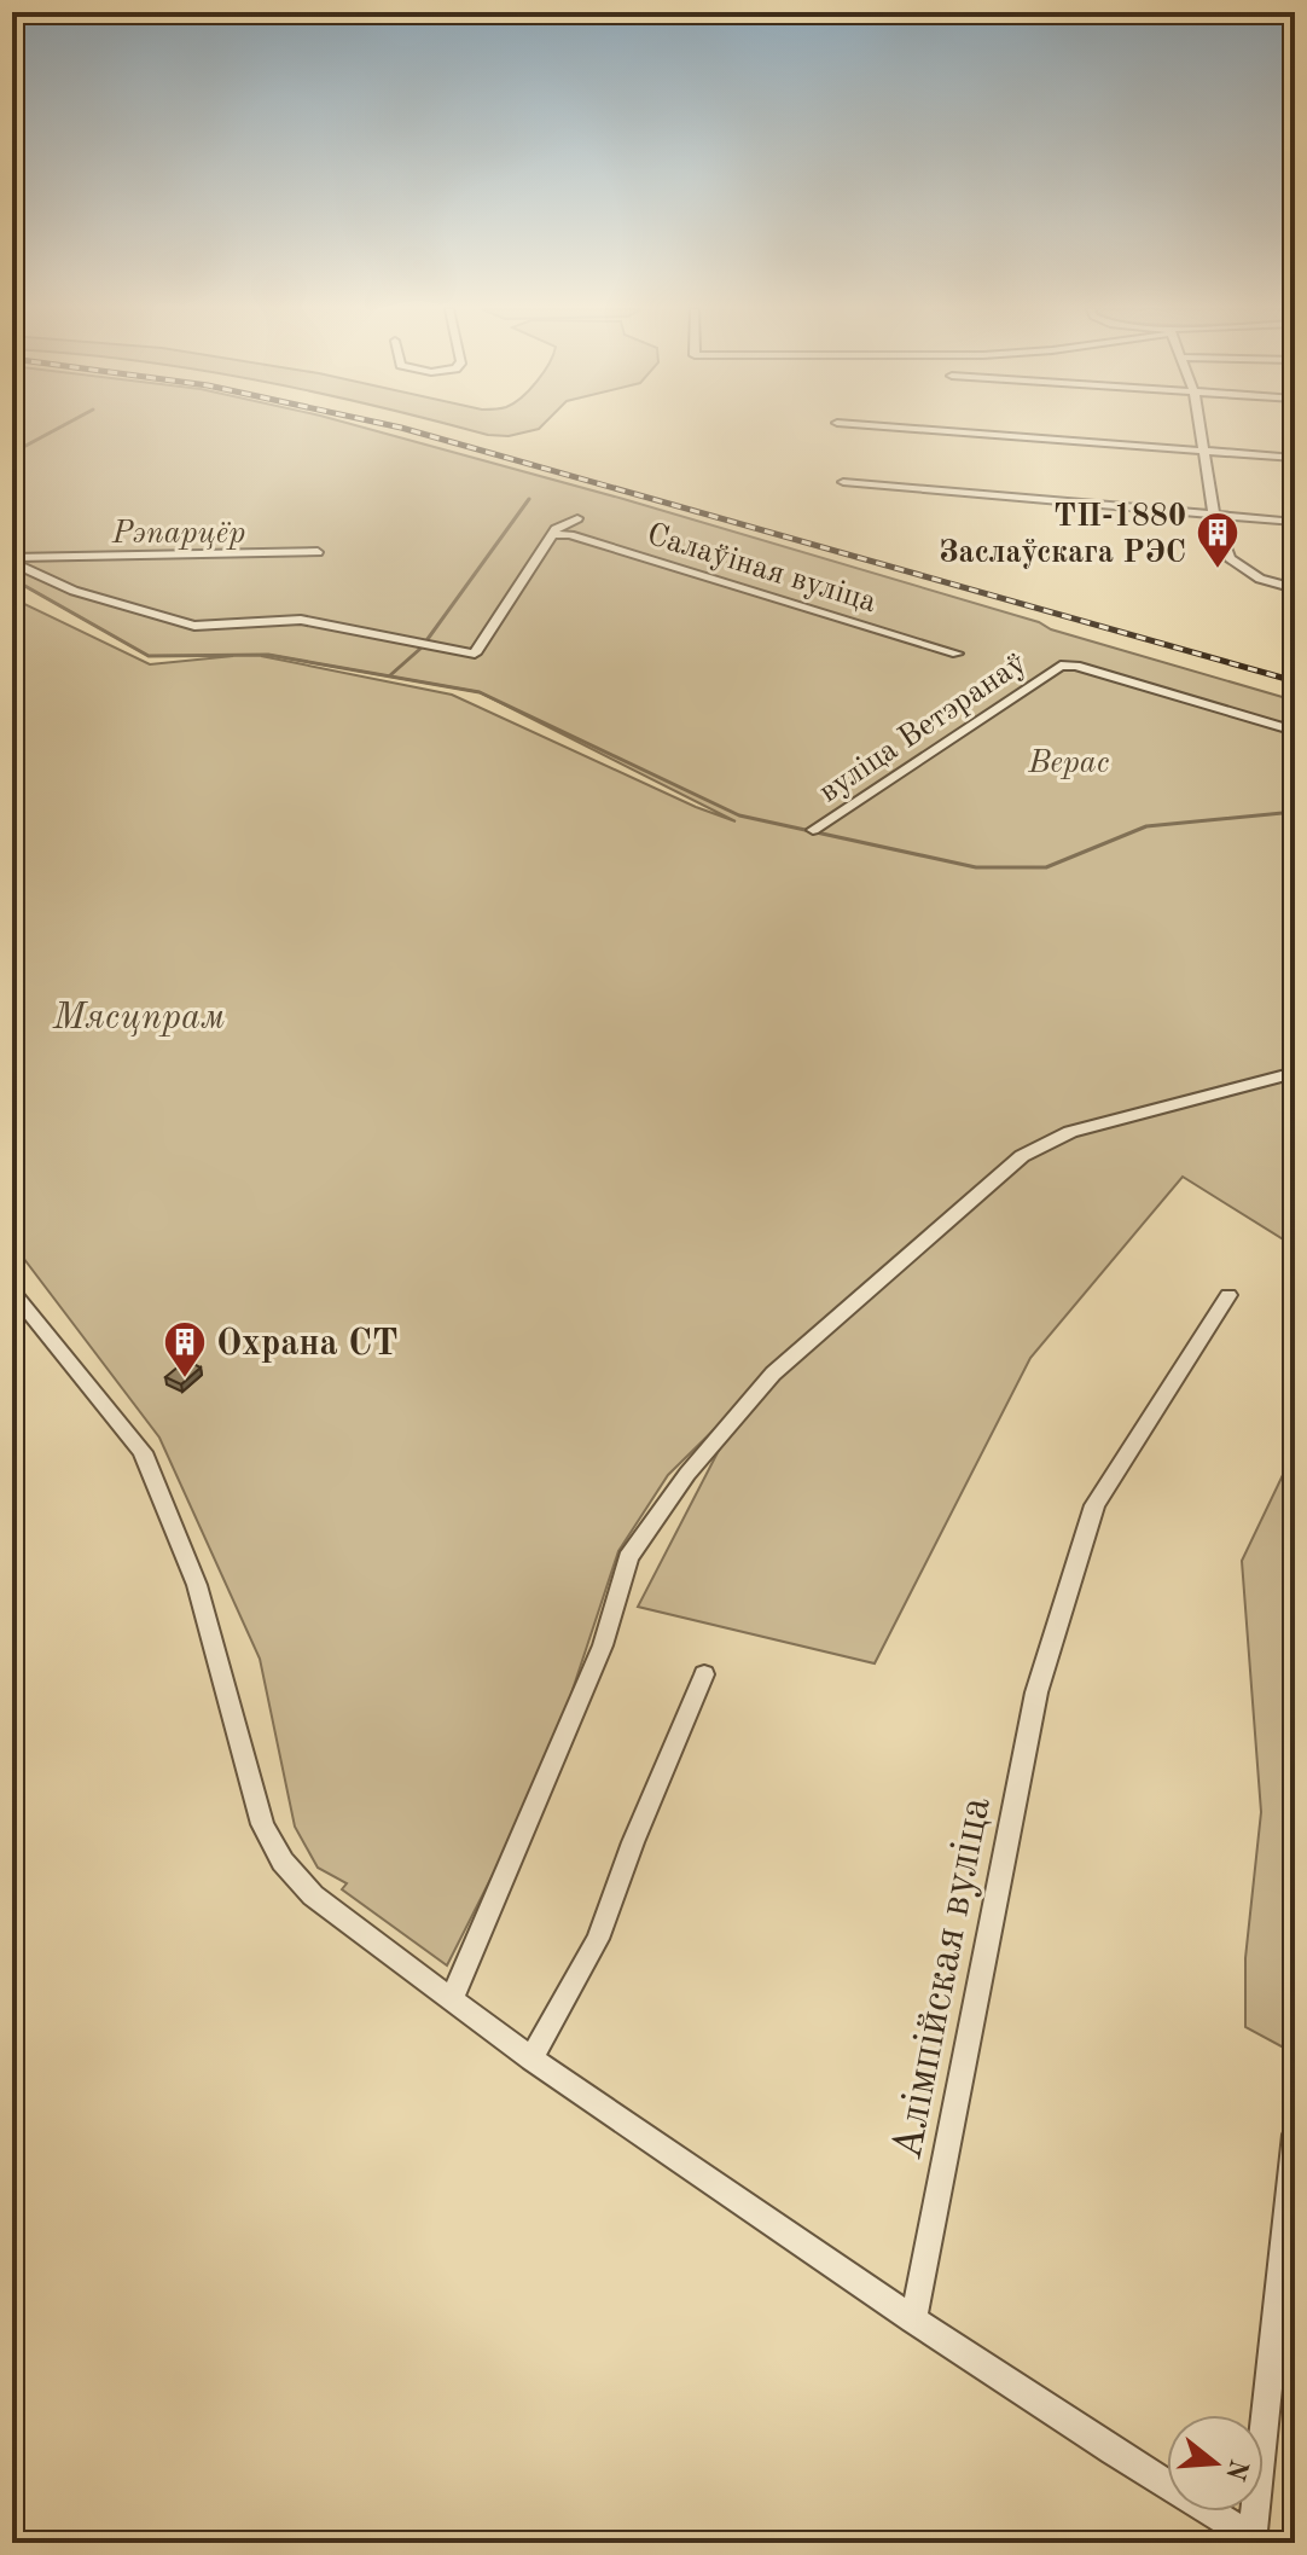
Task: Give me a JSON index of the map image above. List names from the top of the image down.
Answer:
{
  "streets": {
    "street": ["Салаўіная вуліца", "вуліца Ветэранаў", "Алімпійская вуліца"]
  },
  "parks": ["Рэпарцёр", "Верас", "Мясцпрам"],
  "places": {
    "building": ["ТП-1880 Заслаўскага РЭС", "Охрана СТ"]
  },
  "north": "right"
}
